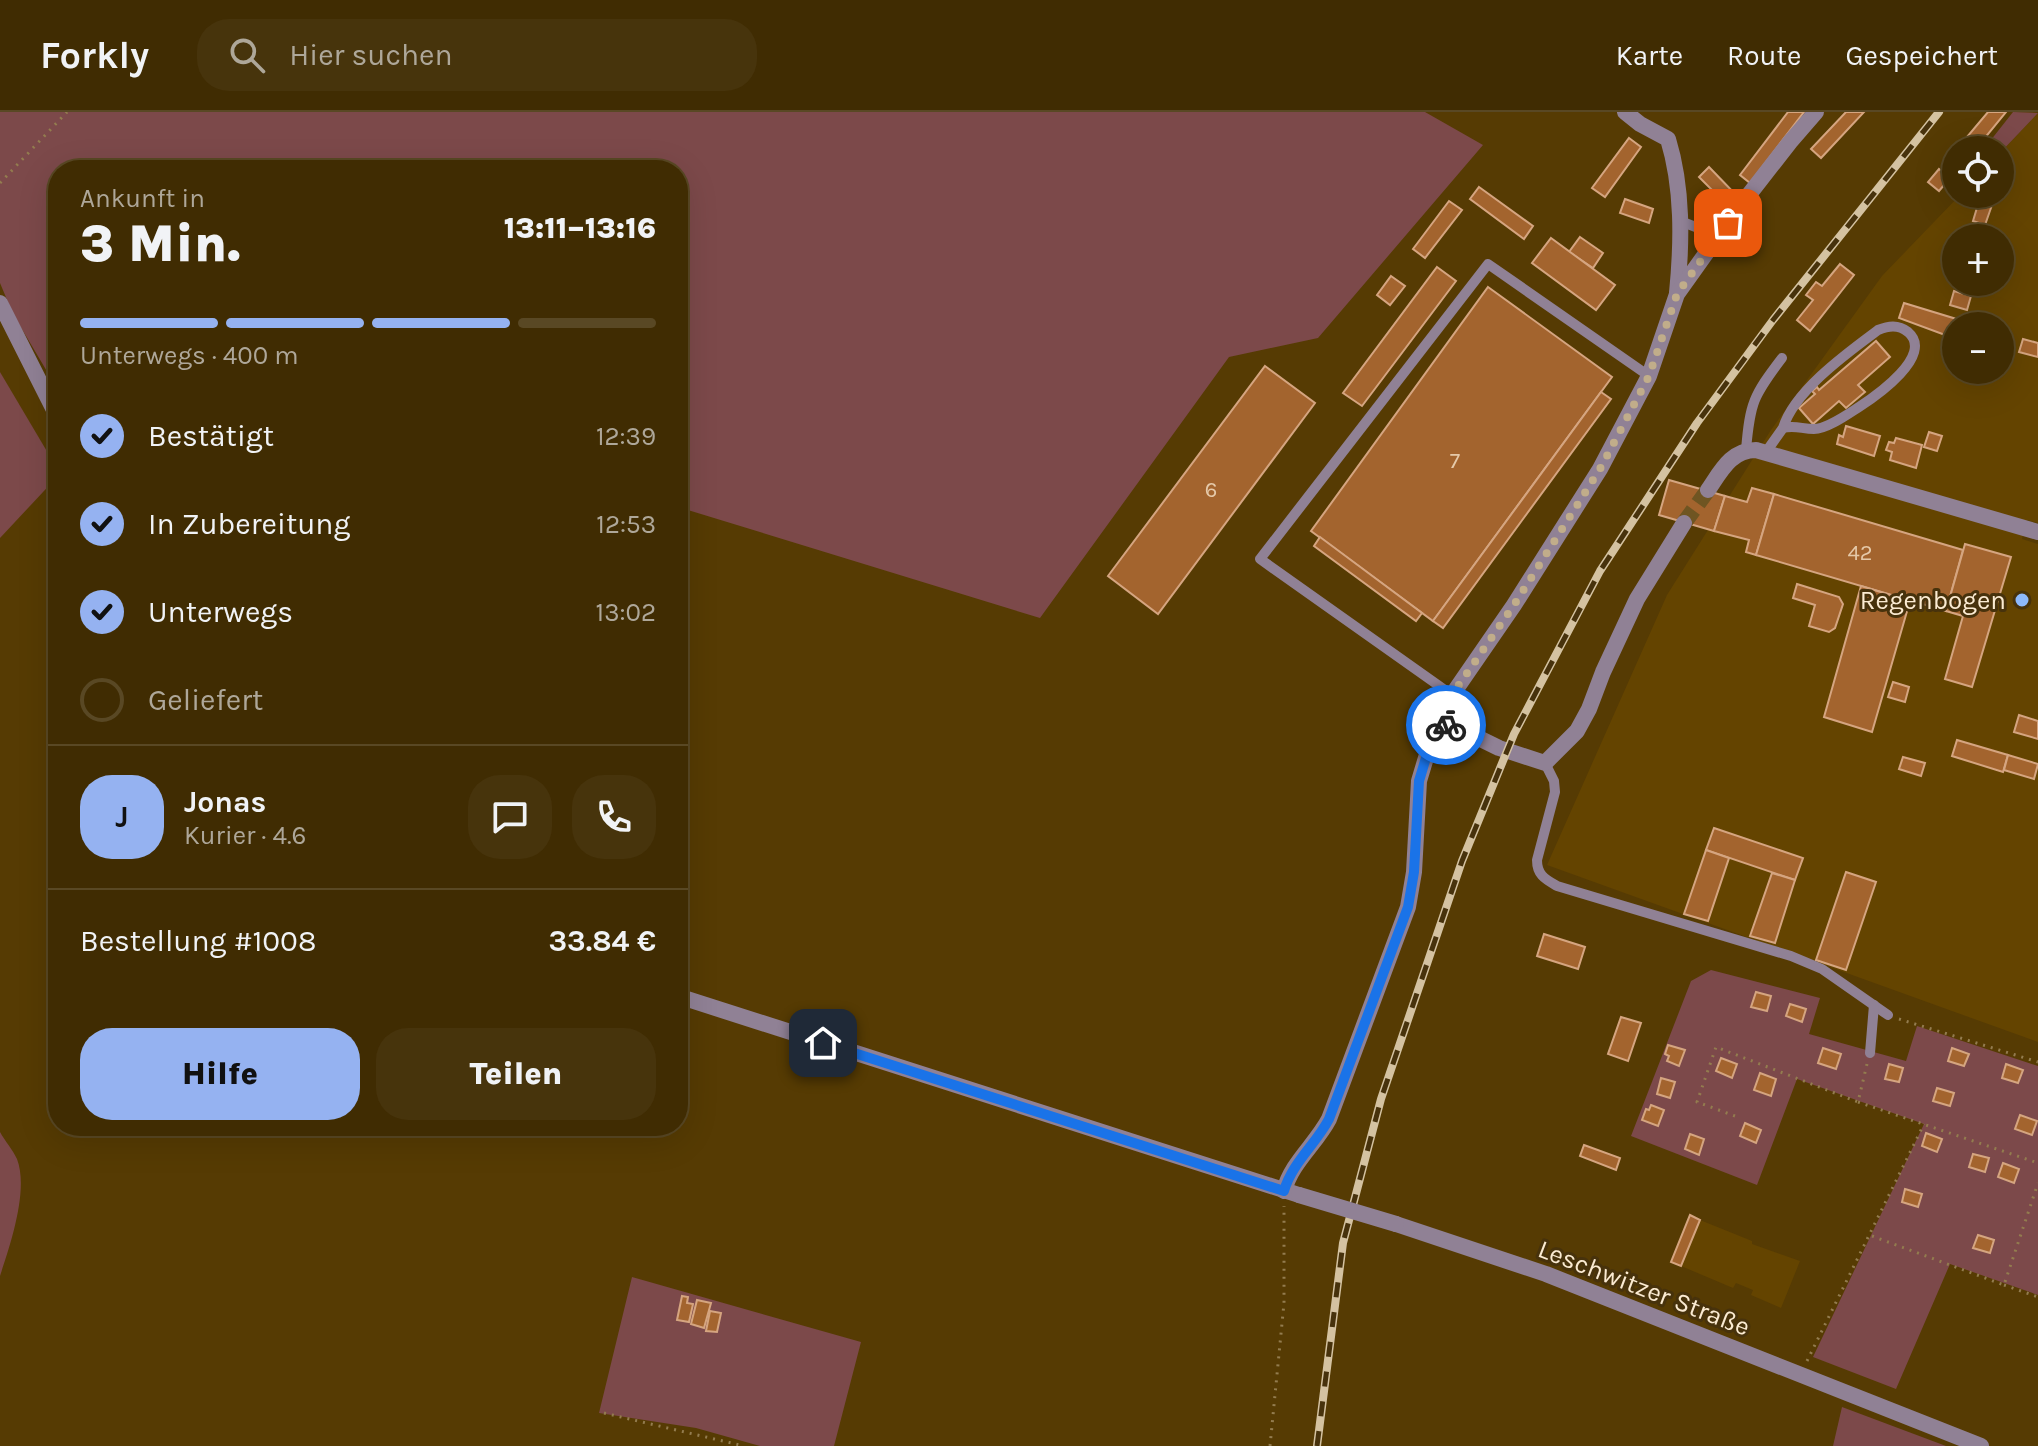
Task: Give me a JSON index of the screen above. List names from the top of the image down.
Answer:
{
  "streets": {
    "street": ["Leschwitzer Straße"]
  },
  "places": ["Regenbogen"],
  "house_numbers": ["7", "6", "42"],
  "page": {
    "header": "Forkly",
    "search": "Hier suchen",
    "nav": ["Karte", "Route", "Gespeichert"],
    "map_buttons": ["+", "−"],
    "heading": ["3 Min.", "Ankunft in", "13:11–13:16"],
    "panel": [
      "Jonas",
      "Kurier · 4.6",
      "Bestellung #1008",
      "33.84 €"
    ],
    "bar": "Unterwegs · 400 m",
    "list": [
      ["Bestätigt", "12:39"],
      ["In Zubereitung", "12:53"],
      ["Unterwegs", "13:02"],
      "Geliefert"
    ],
    "round": "J",
    "buttons": ["Hilfe", "Teilen"]
  }
}
